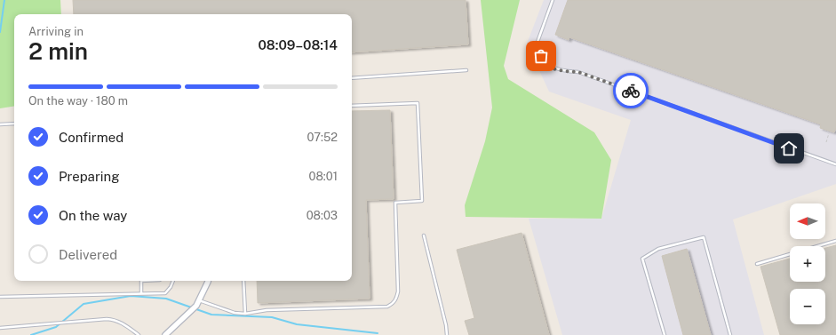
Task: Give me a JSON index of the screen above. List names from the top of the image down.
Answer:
{
  "north": "left",
  "page": {
    "heading": ["2 min", "Arriving in", "08:09–08:14"],
    "bar": "On the way · 180 m",
    "list": [
      ["Confirmed", "07:52"],
      ["Preparing", "08:01"],
      ["On the way", "08:03"],
      "Delivered"
    ],
    "map_buttons": ["+", "−"]
  }
}
